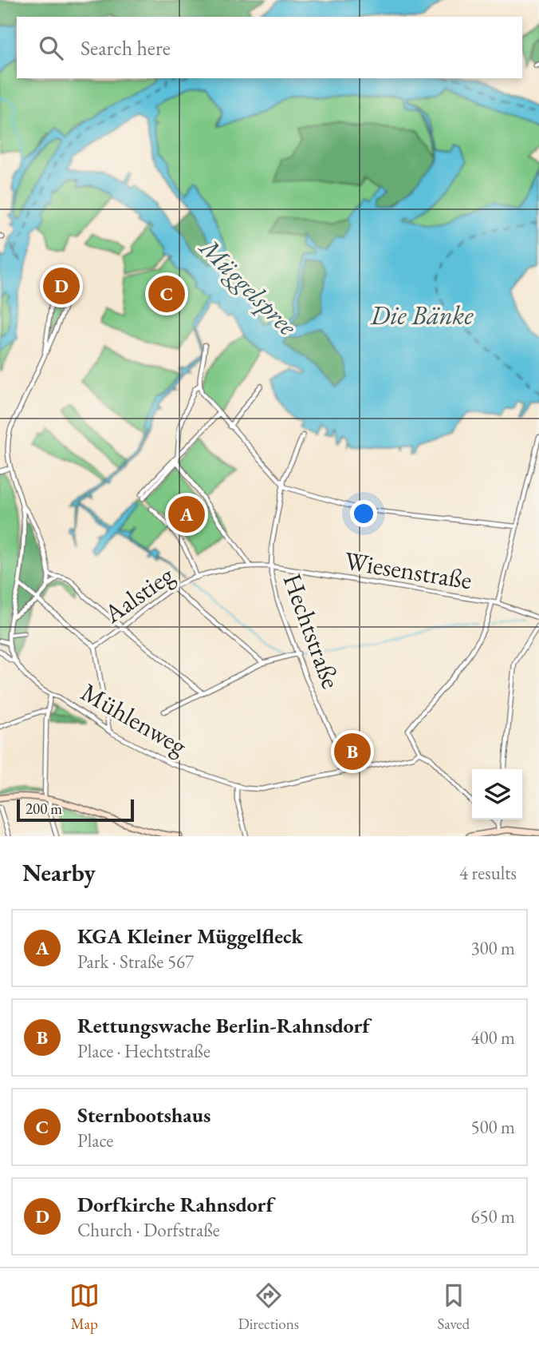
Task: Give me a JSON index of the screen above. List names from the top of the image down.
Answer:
{
  "streets": {
    "street": [
      "Wiesenstraße",
      "Aalstieg",
      "Hechtstraße",
      "Mühlenweg"
    ]
  },
  "crossings": [
    ["Wiesenstraße", "Aalstieg"],
    ["Wiesenstraße", "Hechtstraße"],
    ["Aalstieg", "Hechtstraße"],
    ["Hechtstraße", "Mühlenweg"]
  ],
  "water": ["Müggelspree", "Die Bänke"],
  "scale_bar": "200 m",
  "page": {
    "search": "Search here",
    "pins": [
      "D",
      "C",
      "A",
      "B"
    ],
    "scale": "200 m",
    "heading": ["Nearby", "4 results"],
    "list": [
      {
        "mark": "A",
        "name": "KGA Kleiner Müggelfleck",
        "note": "Park · Straße 567",
        "value": "300 m"
      },
      {
        "mark": "B",
        "name": "Rettungswache Berlin-Rahnsdorf",
        "note": "Place · Hechtstraße",
        "value": "400 m"
      },
      {
        "mark": "C",
        "name": "Sternbootshaus",
        "note": "Place",
        "value": "500 m"
      },
      {
        "mark": "D",
        "name": "Dorfkirche Rahnsdorf",
        "note": "Church · Dorfstraße",
        "value": "650 m"
      }
    ],
    "nav": ["Map", "Directions", "Saved"]
  }
}
